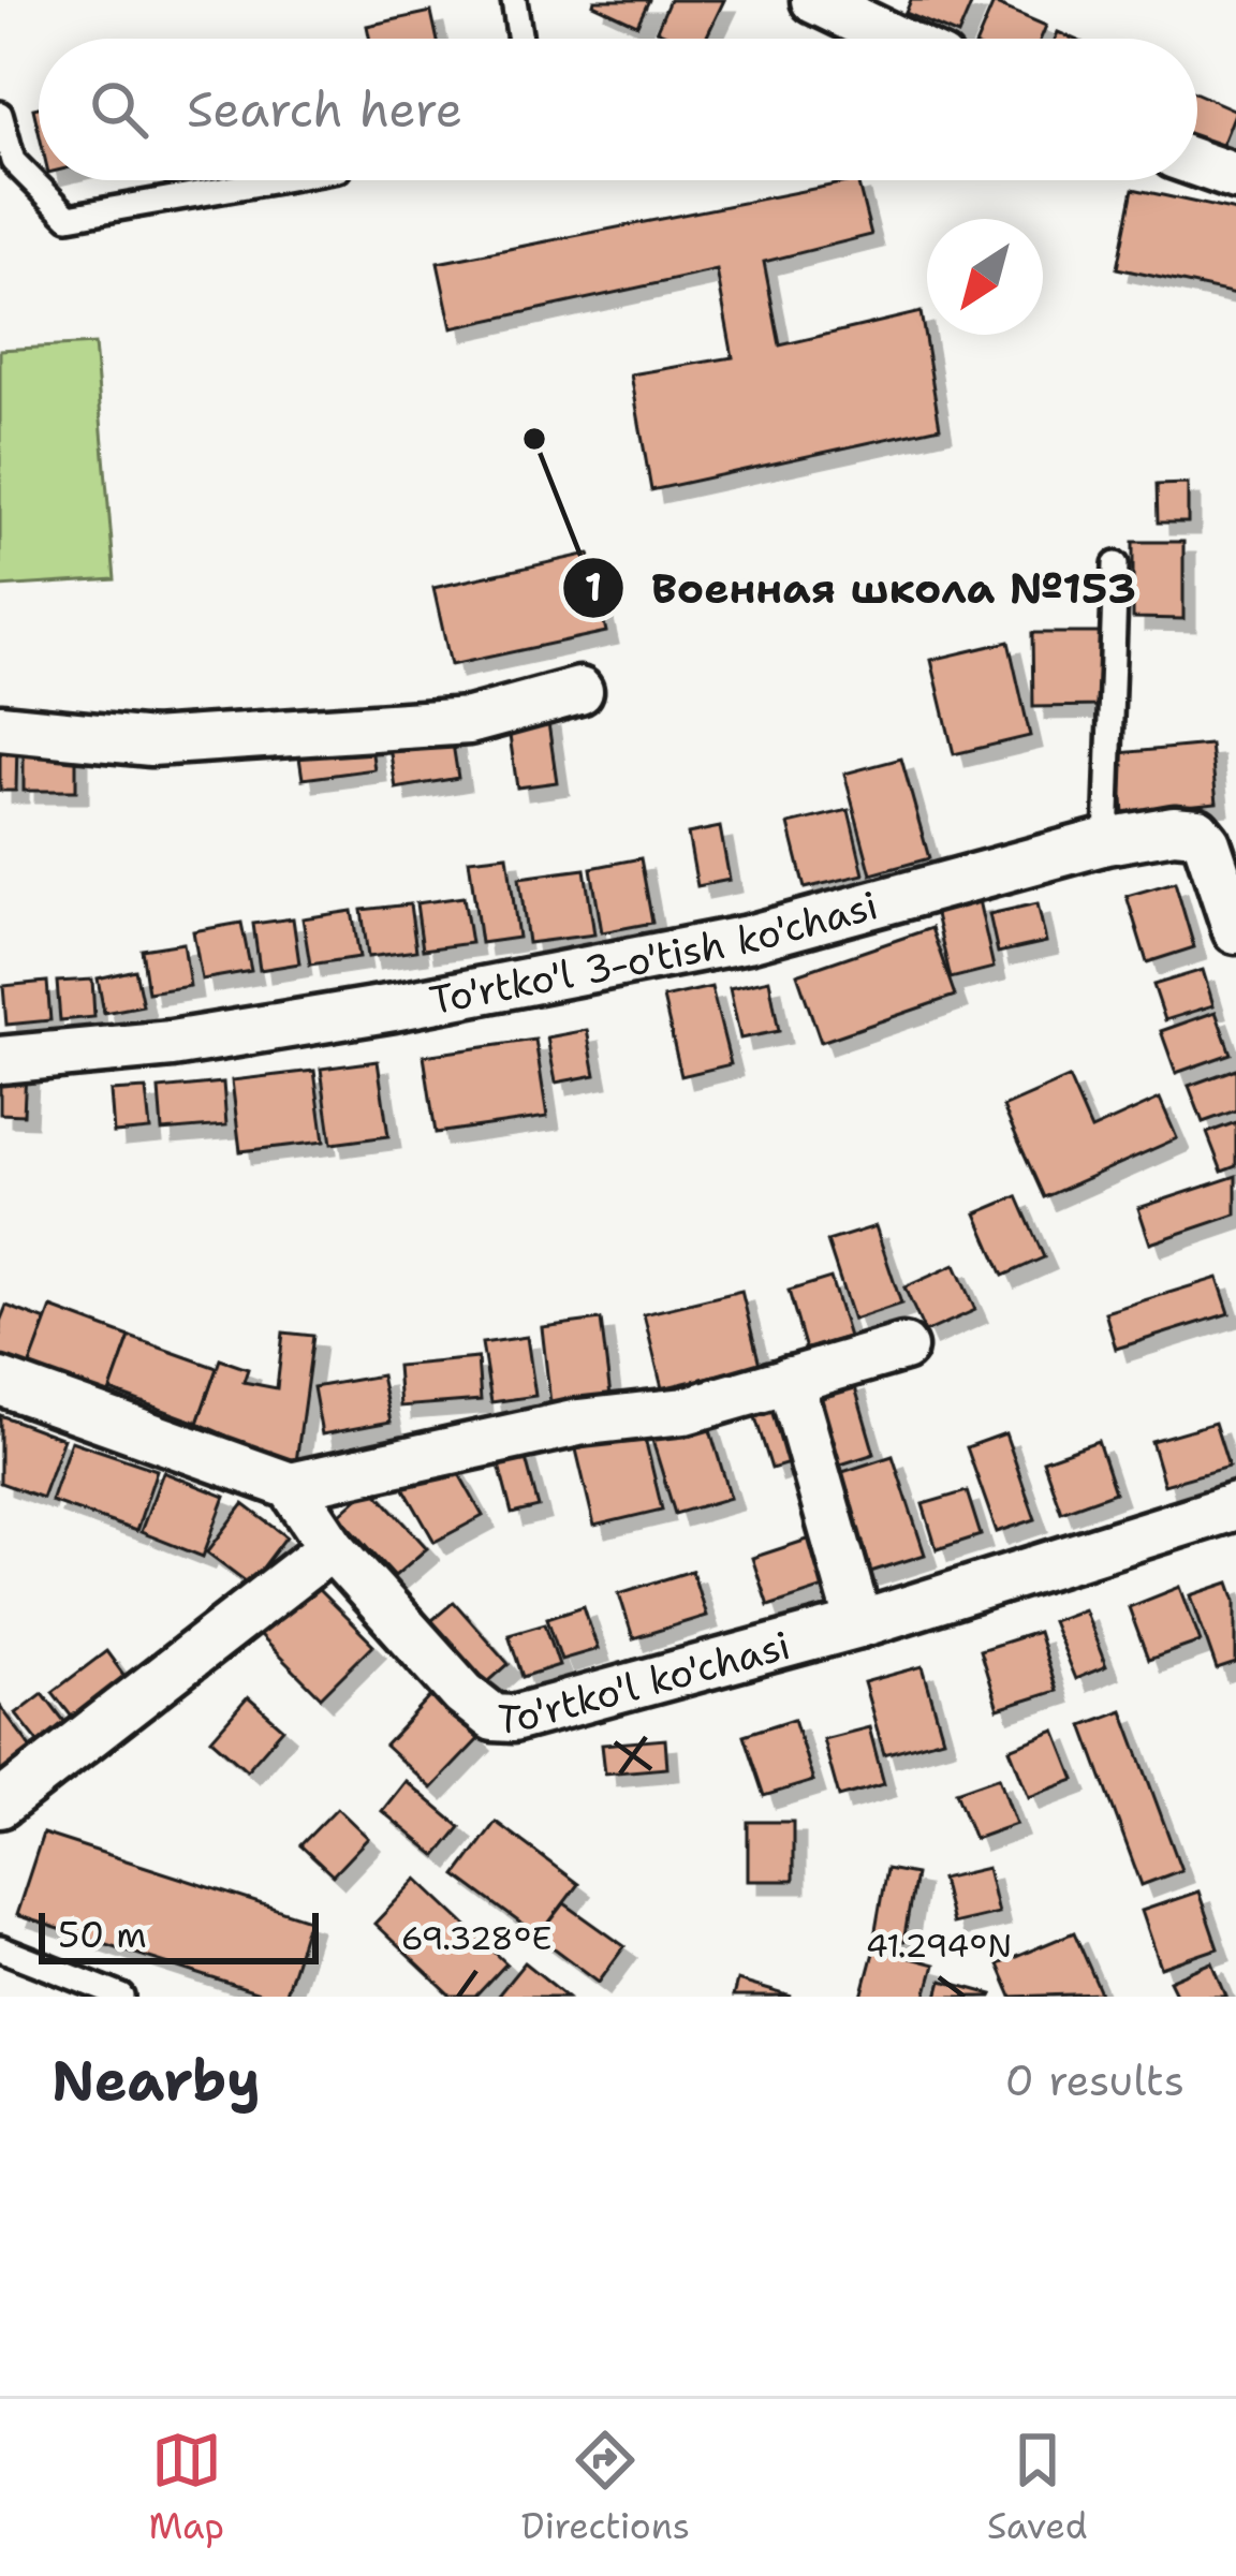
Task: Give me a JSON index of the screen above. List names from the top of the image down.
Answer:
{
  "streets": {
    "street": ["To'rtko'l 3-o'tish ko'chasi", "To'rtko'l ko'chasi"]
  },
  "places": ["Военная школа №153"],
  "scale_bar": "50 m",
  "north": "bottom left",
  "page": {
    "search": "Search here",
    "scale": "50 m",
    "heading": ["Nearby", "0 results"],
    "nav": ["Map", "Directions", "Saved"]
  },
  "coordinates": ["69.328°E", "41.294°N"]
}
